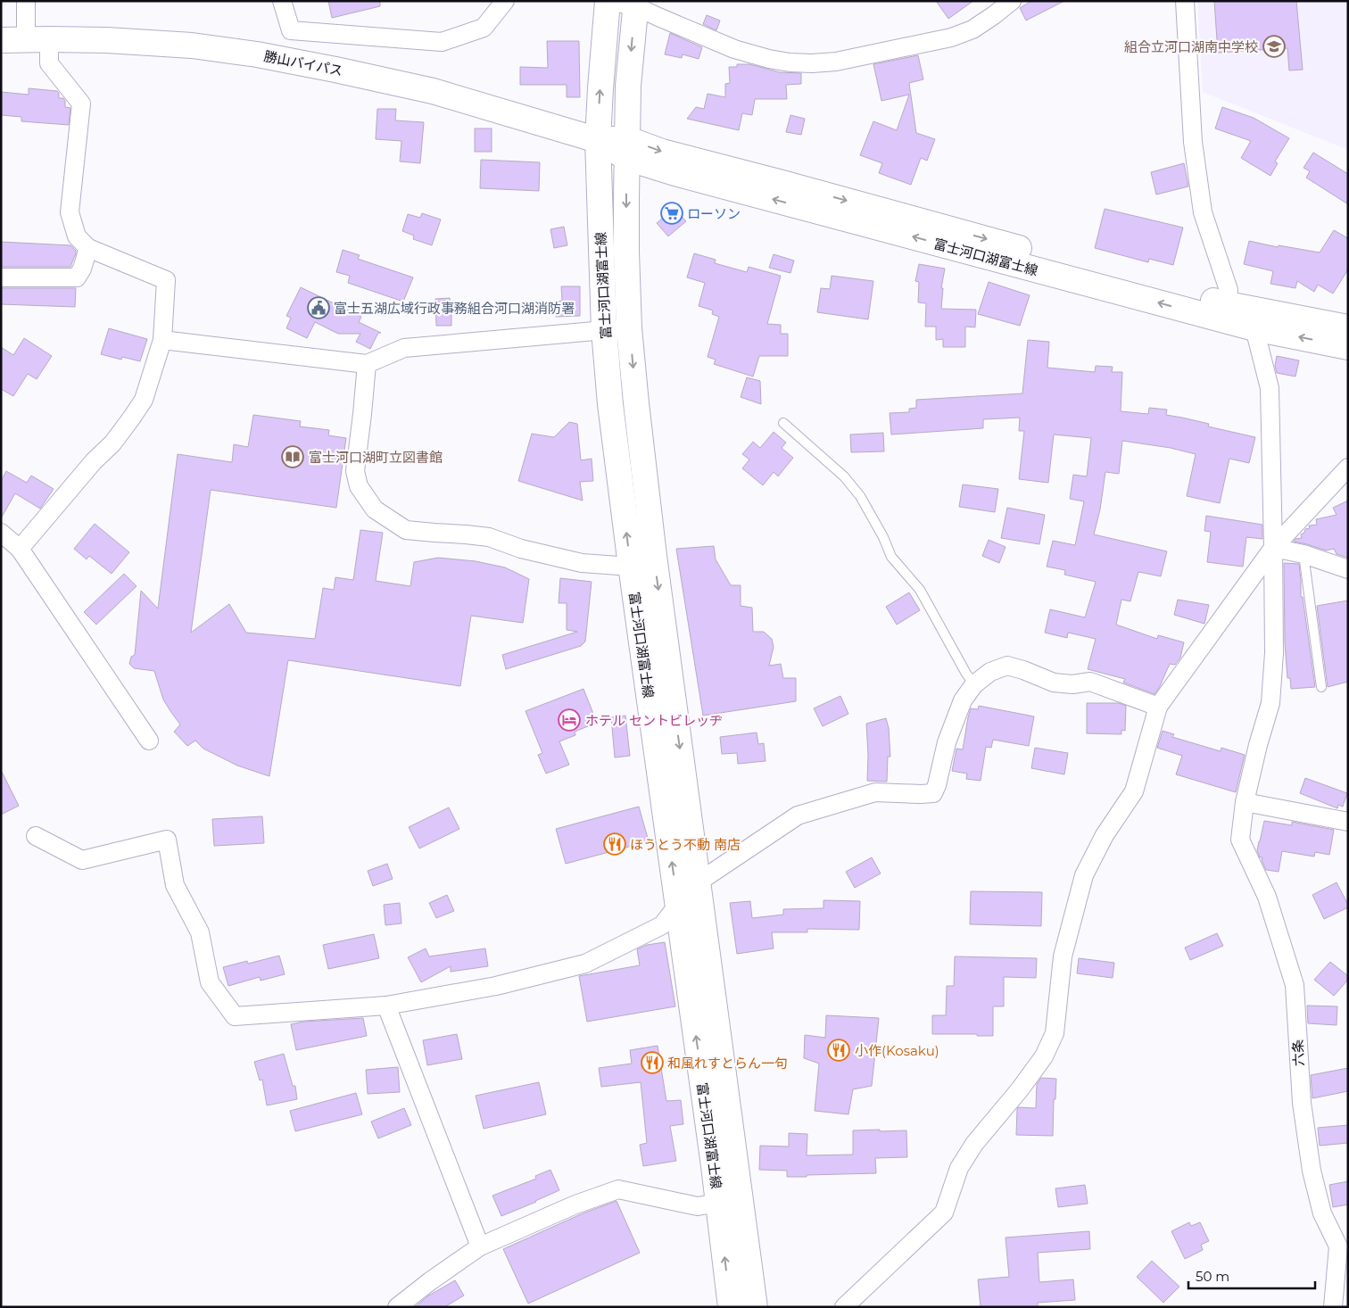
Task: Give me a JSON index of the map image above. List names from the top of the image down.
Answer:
{
  "streets": {
    "main road": ["勝山バイパス", "富士河口湖富士線"],
    "street": ["六条"]
  },
  "crossings": [
    ["勝山バイパス", "富士河口湖富士線"],
    ["富士河口湖富士線", "六条"]
  ],
  "places": {
    "school or university": ["組合立河口湖南中学校"],
    "supermarket": ["ローソン"],
    "public building": ["富士五湖広域行政事務組合河口湖消防署"],
    "library": ["富士河口湖町立図書館"],
    "hotel": ["ホテル セントビレッヂ"],
    "restaurant": ["ほうとう不動 南店", "小作(Kosaku)", "和風れすとらん一句"]
  },
  "scale_bar": "50 m"
}
